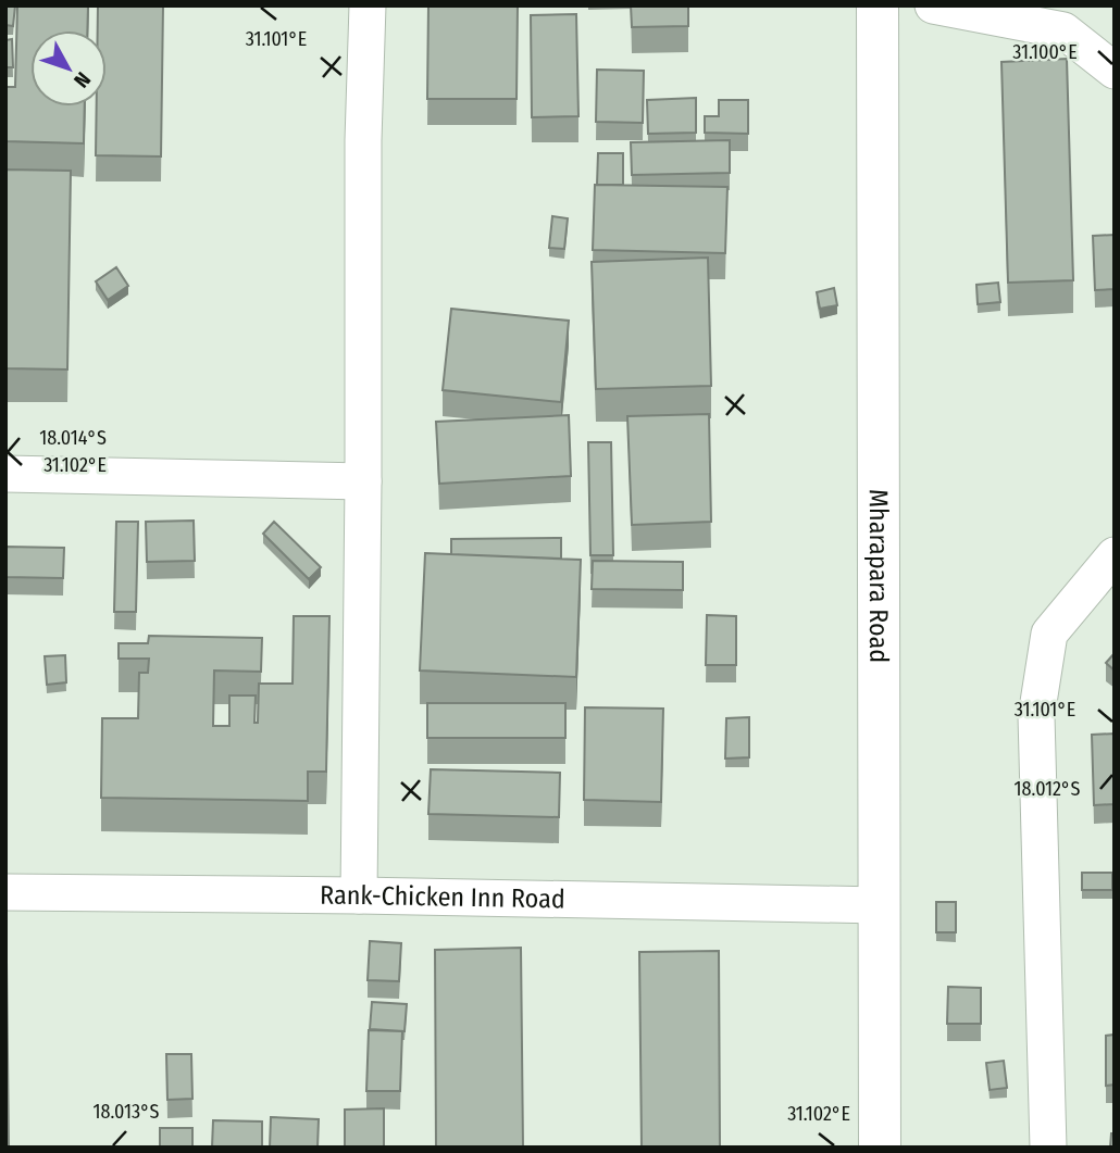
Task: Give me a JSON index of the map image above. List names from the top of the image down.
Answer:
{
  "streets": {
    "main road": ["Mharapara Road"],
    "street": ["Rank-Chicken Inn Road"]
  },
  "crossings": [
    ["Mharapara Road", "Rank-Chicken Inn Road"]
  ],
  "north": "bottom right",
  "coordinates": [
    "31.101°E",
    "31.100°E",
    "18.014°S",
    "31.102°E",
    "18.012°S",
    "18.013°S"
  ]
}
